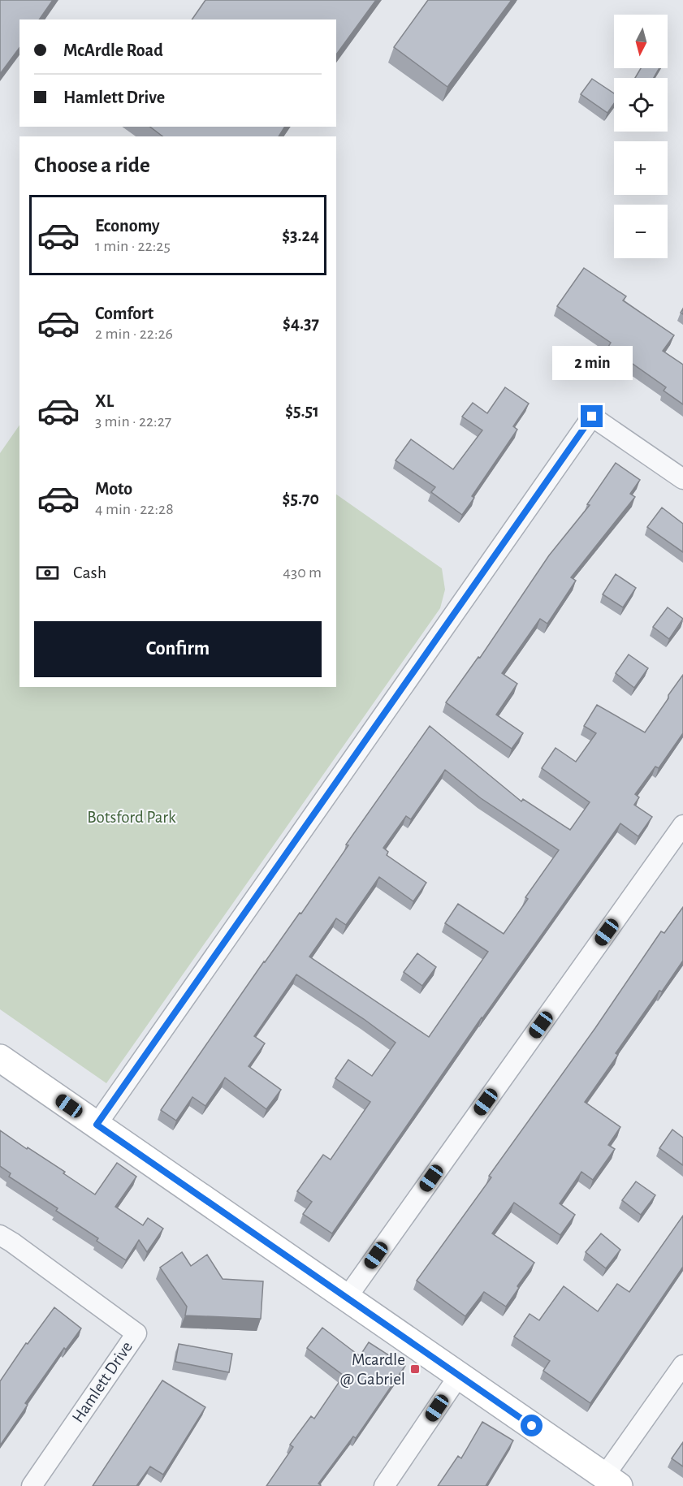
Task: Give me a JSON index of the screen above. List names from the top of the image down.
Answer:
{
  "streets": {
    "street": ["Hamlett Drive"]
  },
  "parks": ["Botsford Park"],
  "places": {
    "transit": ["Mcardle @ Gabriel"]
  },
  "north": "bottom",
  "page": {
    "map_buttons": ["+", "−"],
    "banner": ["McArdle Road", "Hamlett Drive"],
    "heading": "Choose a ride",
    "list": [
      {
        "name": "Economy",
        "note": "1 min · 22:25",
        "value": "$3.24"
      },
      {
        "name": "Comfort",
        "note": "2 min · 22:26",
        "value": "$4.37"
      },
      {
        "name": "XL",
        "note": "3 min · 22:27",
        "value": "$5.51"
      },
      {
        "name": "Moto",
        "note": "4 min · 22:28",
        "value": "$5.70"
      }
    ],
    "bubble": "2 min",
    "pay": ["Cash", "430 m"],
    "buttons": "Confirm"
  }
}
